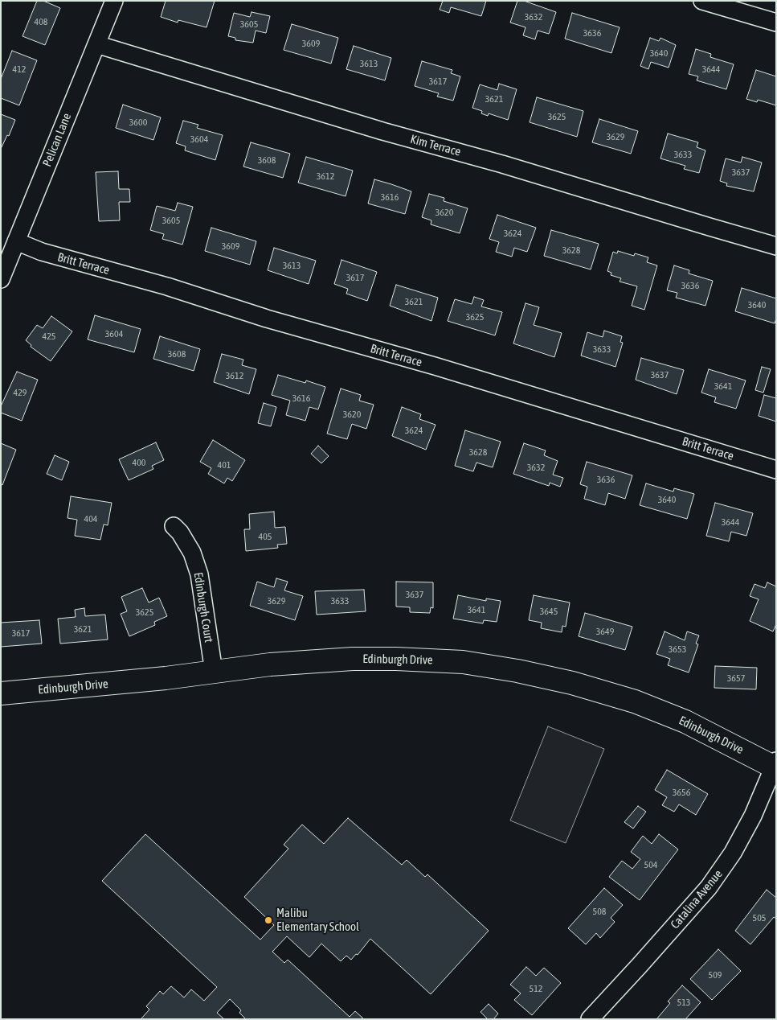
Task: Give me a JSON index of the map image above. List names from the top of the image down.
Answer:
{
  "streets": {
    "street": [
      "Pelican Lane",
      "Kim Terrace",
      "Britt Terrace",
      "Edinburgh Court",
      "Edinburgh Drive",
      "Catalina Avenue"
    ]
  },
  "crossings": [
    ["Pelican Lane", "Kim Terrace"],
    ["Pelican Lane", "Britt Terrace"],
    ["Edinburgh Court", "Edinburgh Drive"],
    ["Edinburgh Drive", "Catalina Avenue"]
  ],
  "places": ["Malibu Elementary School"],
  "house_numbers": [
    "3632",
    "408",
    "3605",
    "3636",
    "3609",
    "3640",
    "3613",
    "412",
    "3644",
    "3617",
    "3621",
    "3625",
    "3600",
    "3629",
    "3604",
    "3633",
    "3608",
    "3637",
    "3612",
    "3616",
    "3620",
    "3605",
    "3624",
    "3609",
    "3628",
    "3613",
    "3617",
    "3636",
    "3621",
    "3640",
    "3625",
    "3604",
    "425",
    "3633",
    "3608",
    "3637",
    "3612",
    "3641",
    "429",
    "3616",
    "3620",
    "3624",
    "3628",
    "400",
    "401",
    "3632",
    "3636",
    "3640",
    "404",
    "3644",
    "405",
    "3637",
    "3629",
    "3633",
    "3641",
    "3645",
    "3625",
    "3621",
    "3649",
    "3617",
    "3653",
    "3657",
    "3656",
    "504",
    "508",
    "505",
    "509",
    "512",
    "513"
  ]
}
